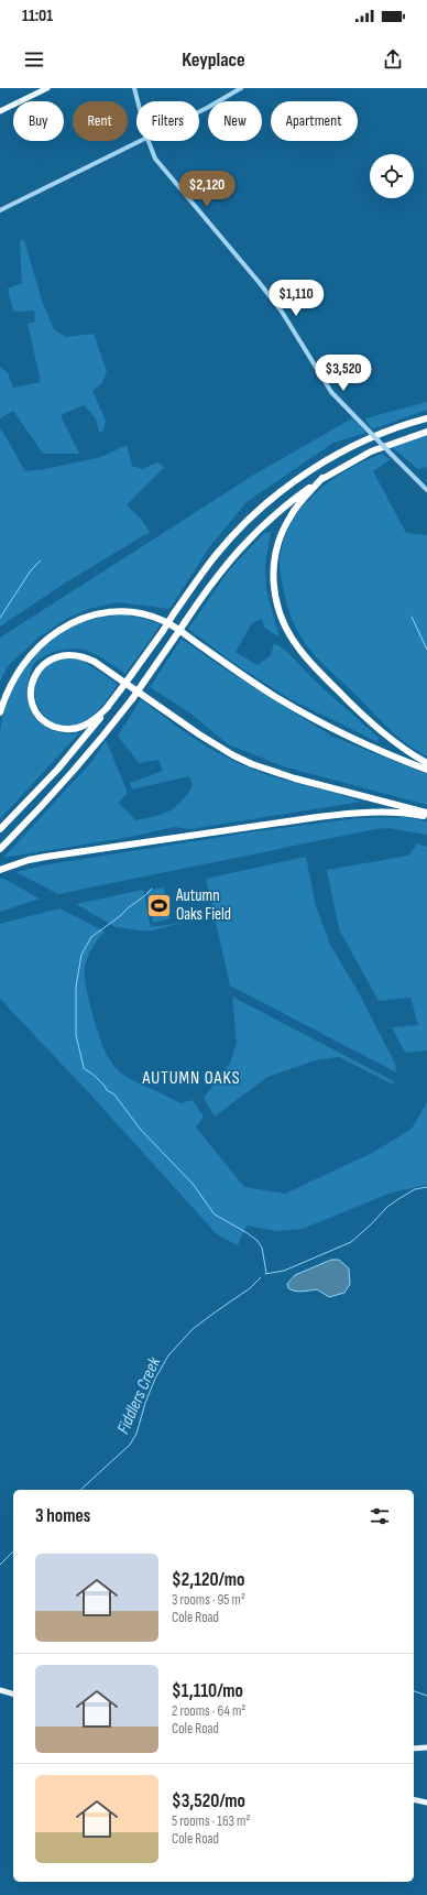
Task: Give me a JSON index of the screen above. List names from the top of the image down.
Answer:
{
  "districts": ["AUTUMN OAKS"],
  "water": ["Fiddlers Creek"],
  "places": {
    "sports": ["Autumn Oaks Field"]
  },
  "page": {
    "status": "11:01",
    "header": "Keyplace",
    "chip": [
      "Buy",
      "Rent",
      "Filters",
      "New",
      "Apartment"
    ],
    "price": ["$2,120", "$1,110", "$3,520"],
    "heading": "3 homes",
    "list": [
      {
        "name": "$2,120/mo",
        "note": "3 rooms · 95 m² · Cole Road"
      },
      {
        "name": "$1,110/mo",
        "note": "2 rooms · 64 m² · Cole Road"
      },
      {
        "name": "$3,520/mo",
        "note": "5 rooms · 163 m² · Cole Road"
      }
    ]
  }
}
